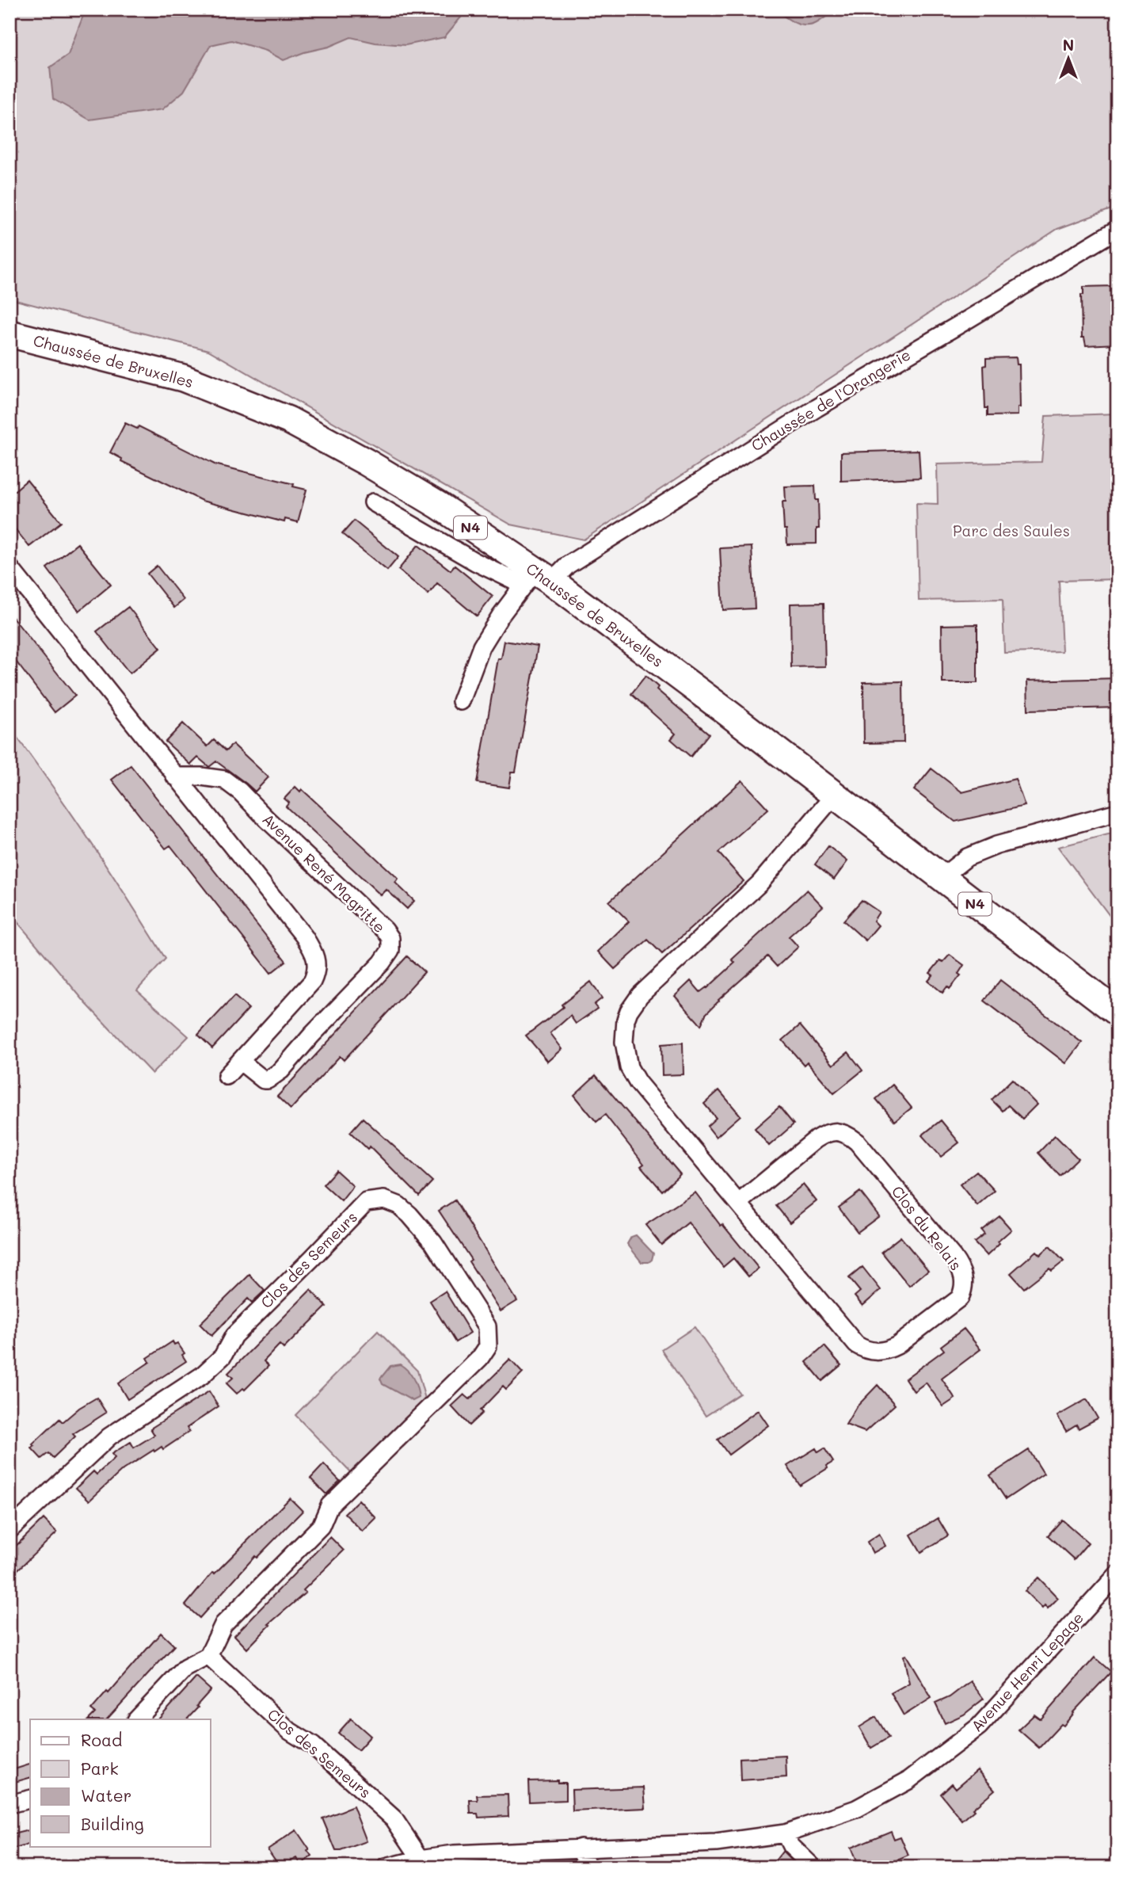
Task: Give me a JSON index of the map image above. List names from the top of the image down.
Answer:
{
  "streets": {
    "main road": ["Chaussée de Bruxelles", "N4"],
    "street": [
      "Chaussée de l'Orangerie",
      "Avenue René Magritte",
      "Clos du Relais",
      "Clos des Semeurs",
      "Avenue Henri Lepage"
    ]
  },
  "crossings": [
    ["Chaussée de Bruxelles", "Chaussée de l'Orangerie"],
    ["Chaussée de Bruxelles", "Clos du Relais"],
    ["Clos des Semeurs", "Avenue Henri Lepage"]
  ],
  "parks": ["Parc des Saules"],
  "legend": [
    "Road",
    "Park",
    "Water",
    "Building"
  ],
  "north": "top"
}
